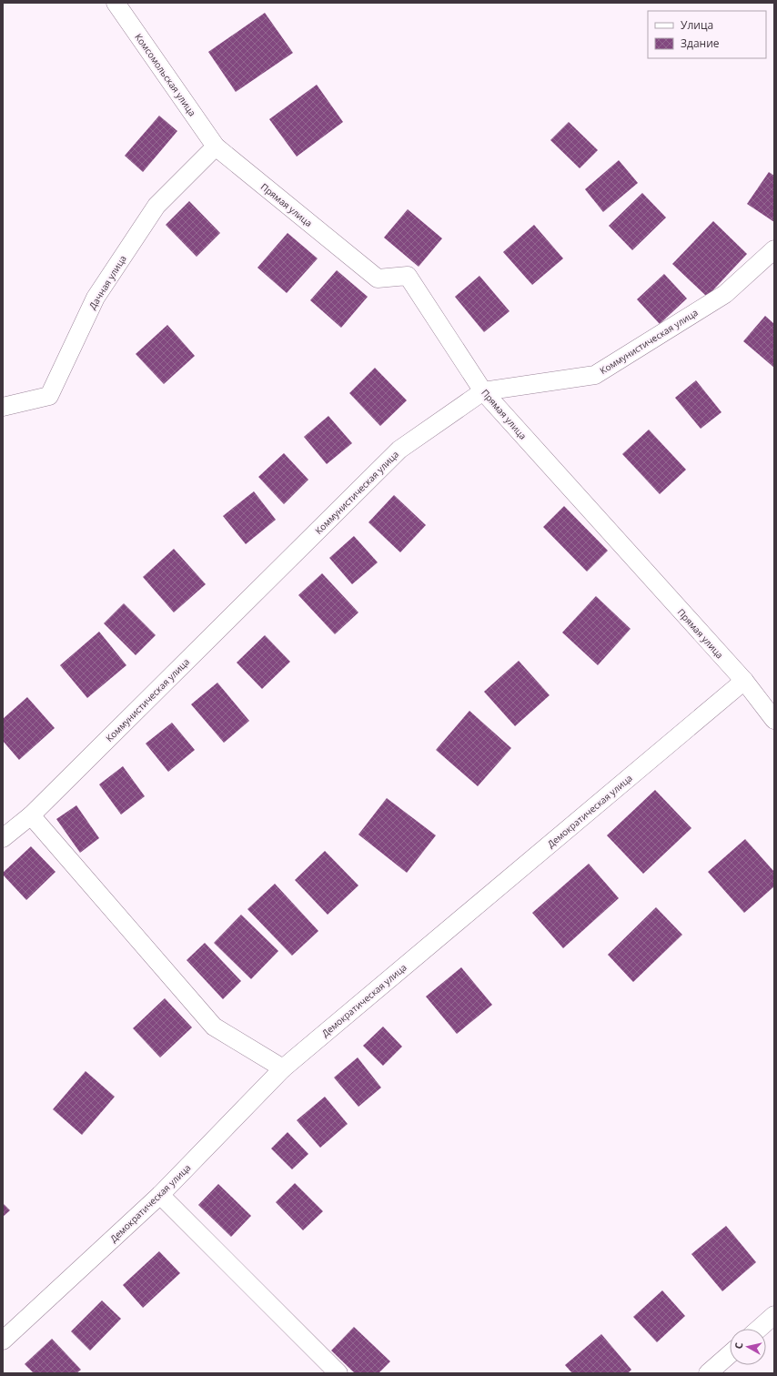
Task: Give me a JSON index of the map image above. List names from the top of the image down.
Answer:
{
  "streets": {
    "street": [
      "Комсомольская улица",
      "Прямая улица",
      "Дачная улица",
      "Коммунистическая улица",
      "Демократическая улица"
    ]
  },
  "crossings": [
    ["Комсомольская улица", "Прямая улица"],
    ["Комсомольская улица", "Дачная улица"],
    ["Прямая улица", "Дачная улица"],
    ["Прямая улица", "Коммунистическая улица"],
    ["Прямая улица", "Демократическая улица"]
  ],
  "legend": ["Улица", "Здание"],
  "north": "left"
}
